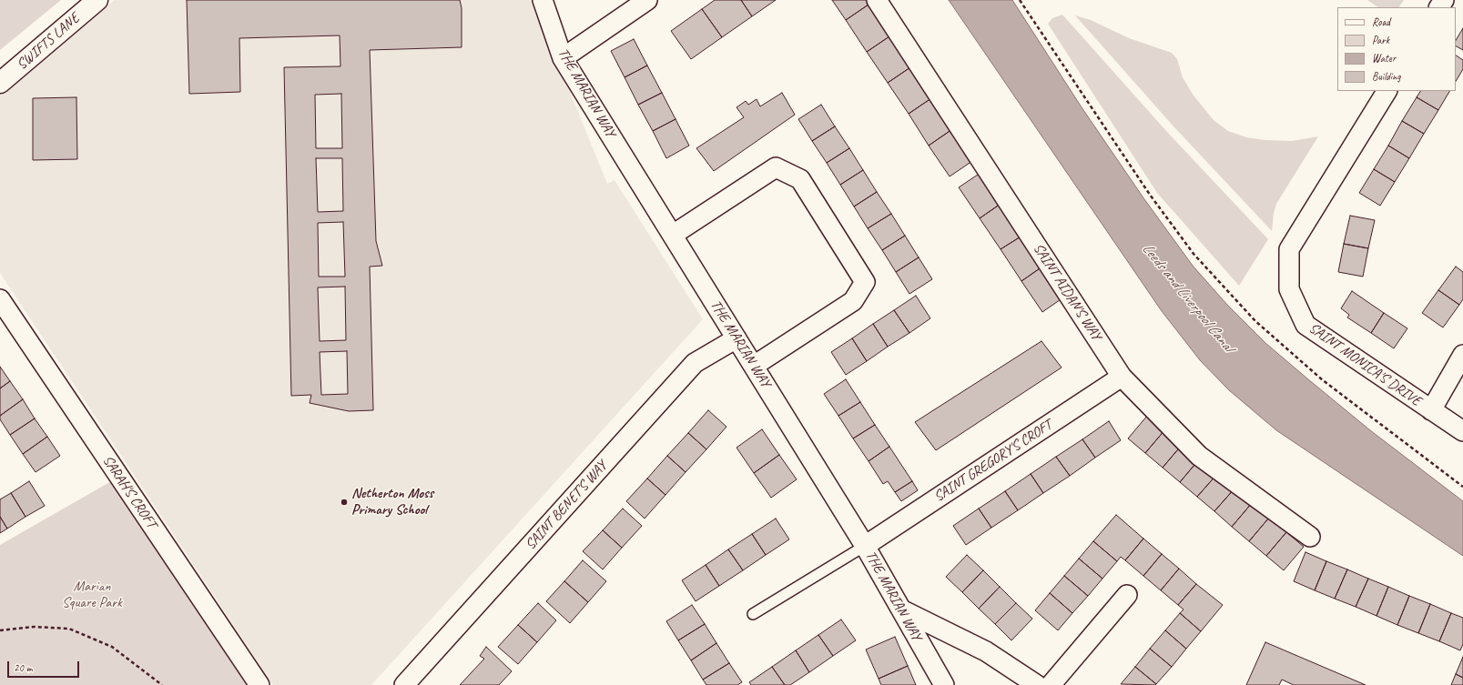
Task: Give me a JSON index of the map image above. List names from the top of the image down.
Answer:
{
  "streets": {
    "street": [
      "SWIFTS LANE",
      "THE MARIAN WAY",
      "SAINT AIDAN'S WAY",
      "SAINT MONICA'S DRIVE",
      "SAINT GREGORY'S CROFT",
      "SARAH'S CROFT",
      "SAINT BENET'S WAY"
    ]
  },
  "crossings": [
    ["THE MARIAN WAY", "SAINT GREGORY'S CROFT"],
    ["THE MARIAN WAY", "SAINT BENET'S WAY"],
    ["SAINT AIDAN'S WAY", "SAINT GREGORY'S CROFT"]
  ],
  "water": ["Leeds and Liverpool Canal"],
  "parks": ["Marian Square Park"],
  "places": ["Netherton Moss Primary School"],
  "legend": [
    "Road",
    "Park",
    "Water",
    "Building"
  ],
  "scale_bar": "20 m"
}
